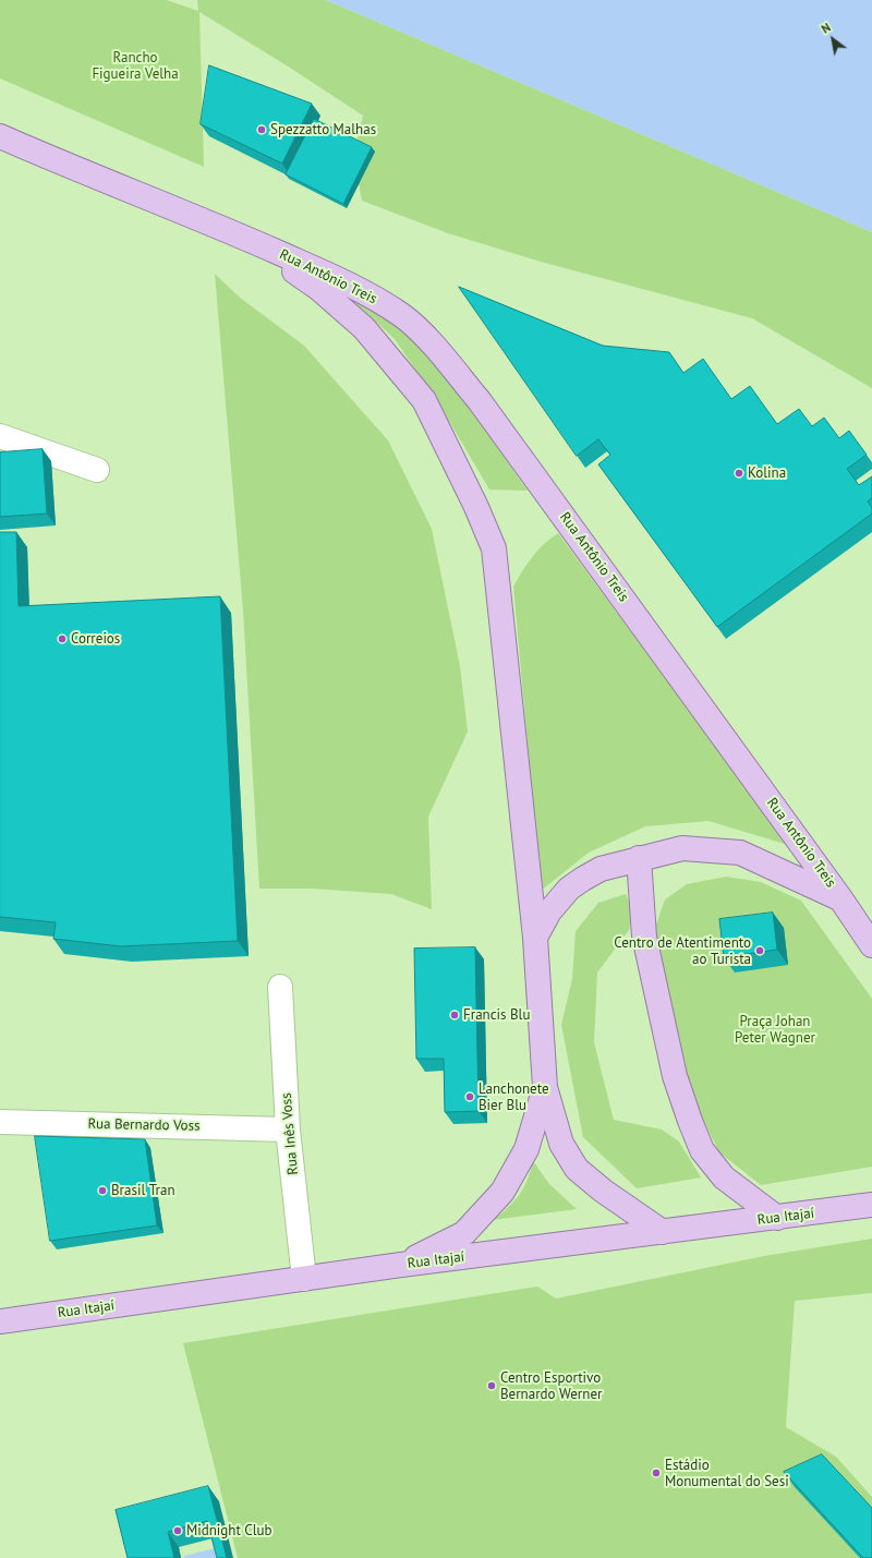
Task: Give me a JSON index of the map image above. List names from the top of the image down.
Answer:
{
  "streets": {
    "main road": ["Rua Antônio Treis", "Rua Itajaí"],
    "street": ["Rua Bernardo Voss", "Rua Inês Voss"]
  },
  "crossings": [
    ["Rua Antônio Treis", "Rua Itajaí"],
    ["Rua Bernardo Voss", "Rua Inês Voss"],
    ["Rua Inês Voss", "Rua Itajaí"]
  ],
  "parks": ["Rancho Figueira Velha", "Praça Johan Peter Wagner"],
  "places": [
    "Spezzatto Malhas",
    "Kolina",
    "Correios",
    "Centro de Atentimento ao Turista",
    "Francis Blu",
    "Lanchonete Bier Blu",
    "Brasil Tran",
    "Centro Esportivo Bernardo Werner",
    "Estádio Monumental do Sesi",
    "Midnight Club"
  ],
  "north": "top left"
}
